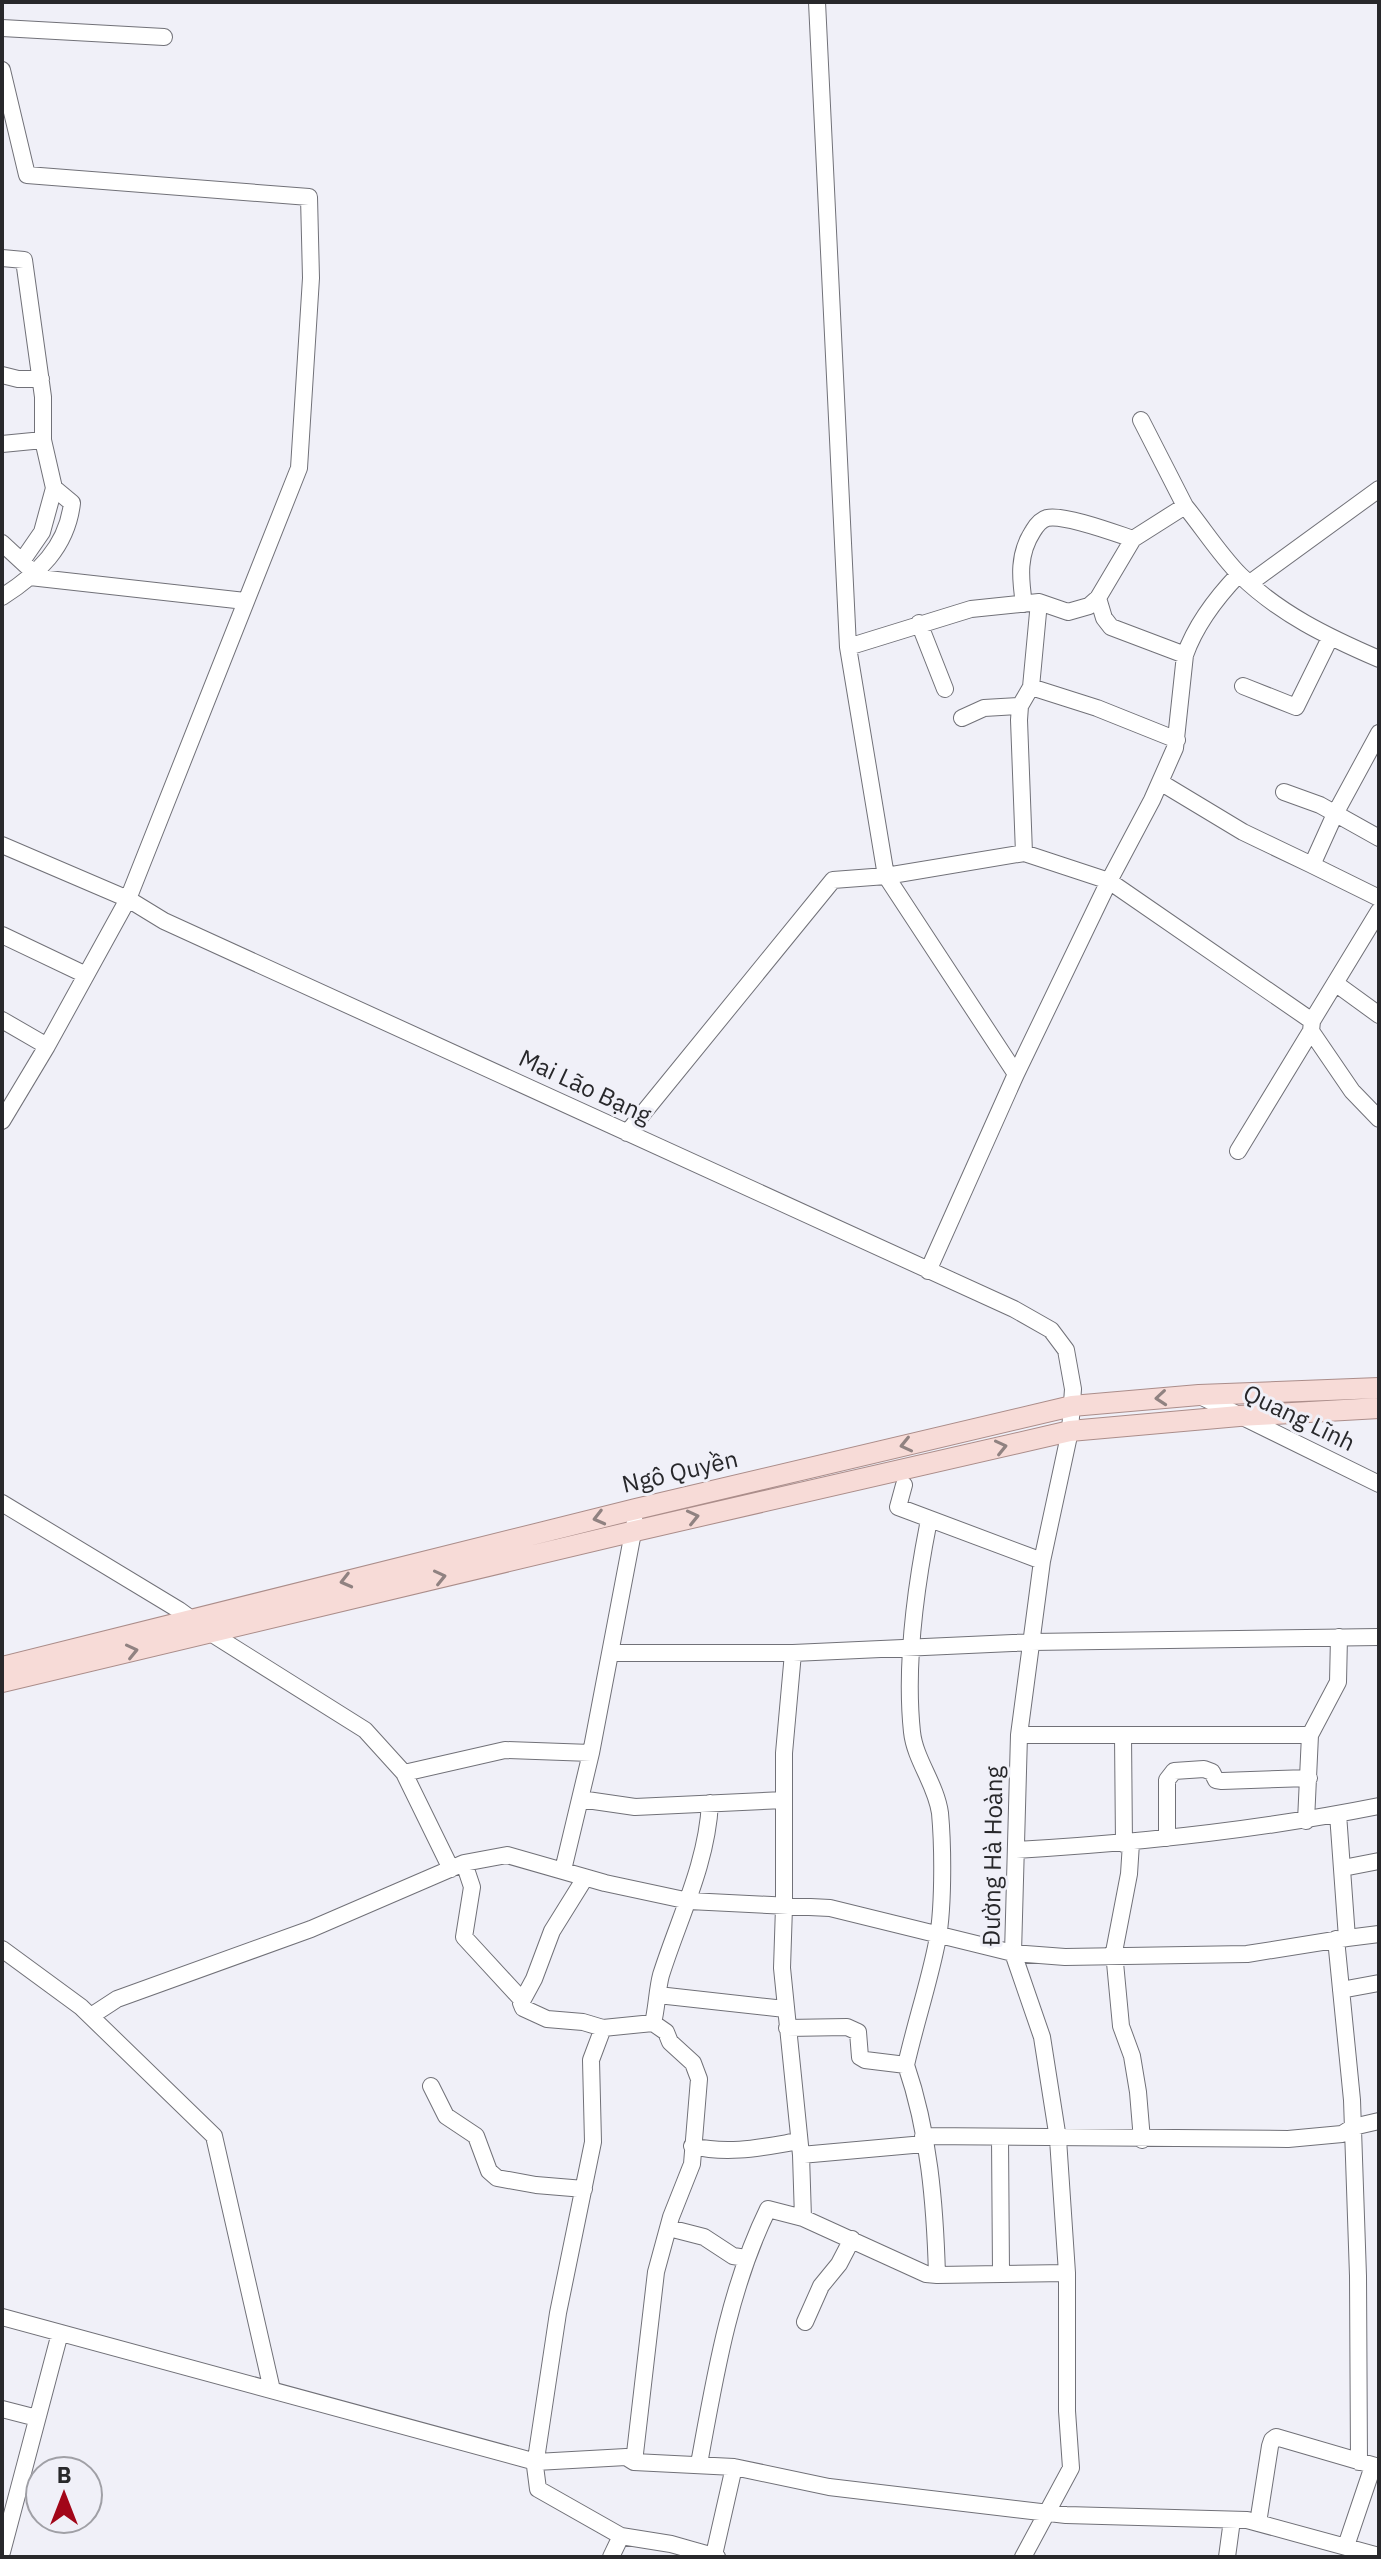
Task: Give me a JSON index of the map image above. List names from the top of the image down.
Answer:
{
  "streets": {
    "main road": ["Ngô Quyền"],
    "street": ["Mai Lão Bạng", "Quang Lĩnh", "Đường Hà Hoàng"]
  },
  "crossings": [
    ["Mai Lão Bạng", "Ngô Quyền"],
    ["Mai Lão Bạng", "Đường Hà Hoàng"],
    ["Quang Lĩnh", "Ngô Quyền"],
    ["Ngô Quyền", "Đường Hà Hoàng"]
  ],
  "north": "top"
}
